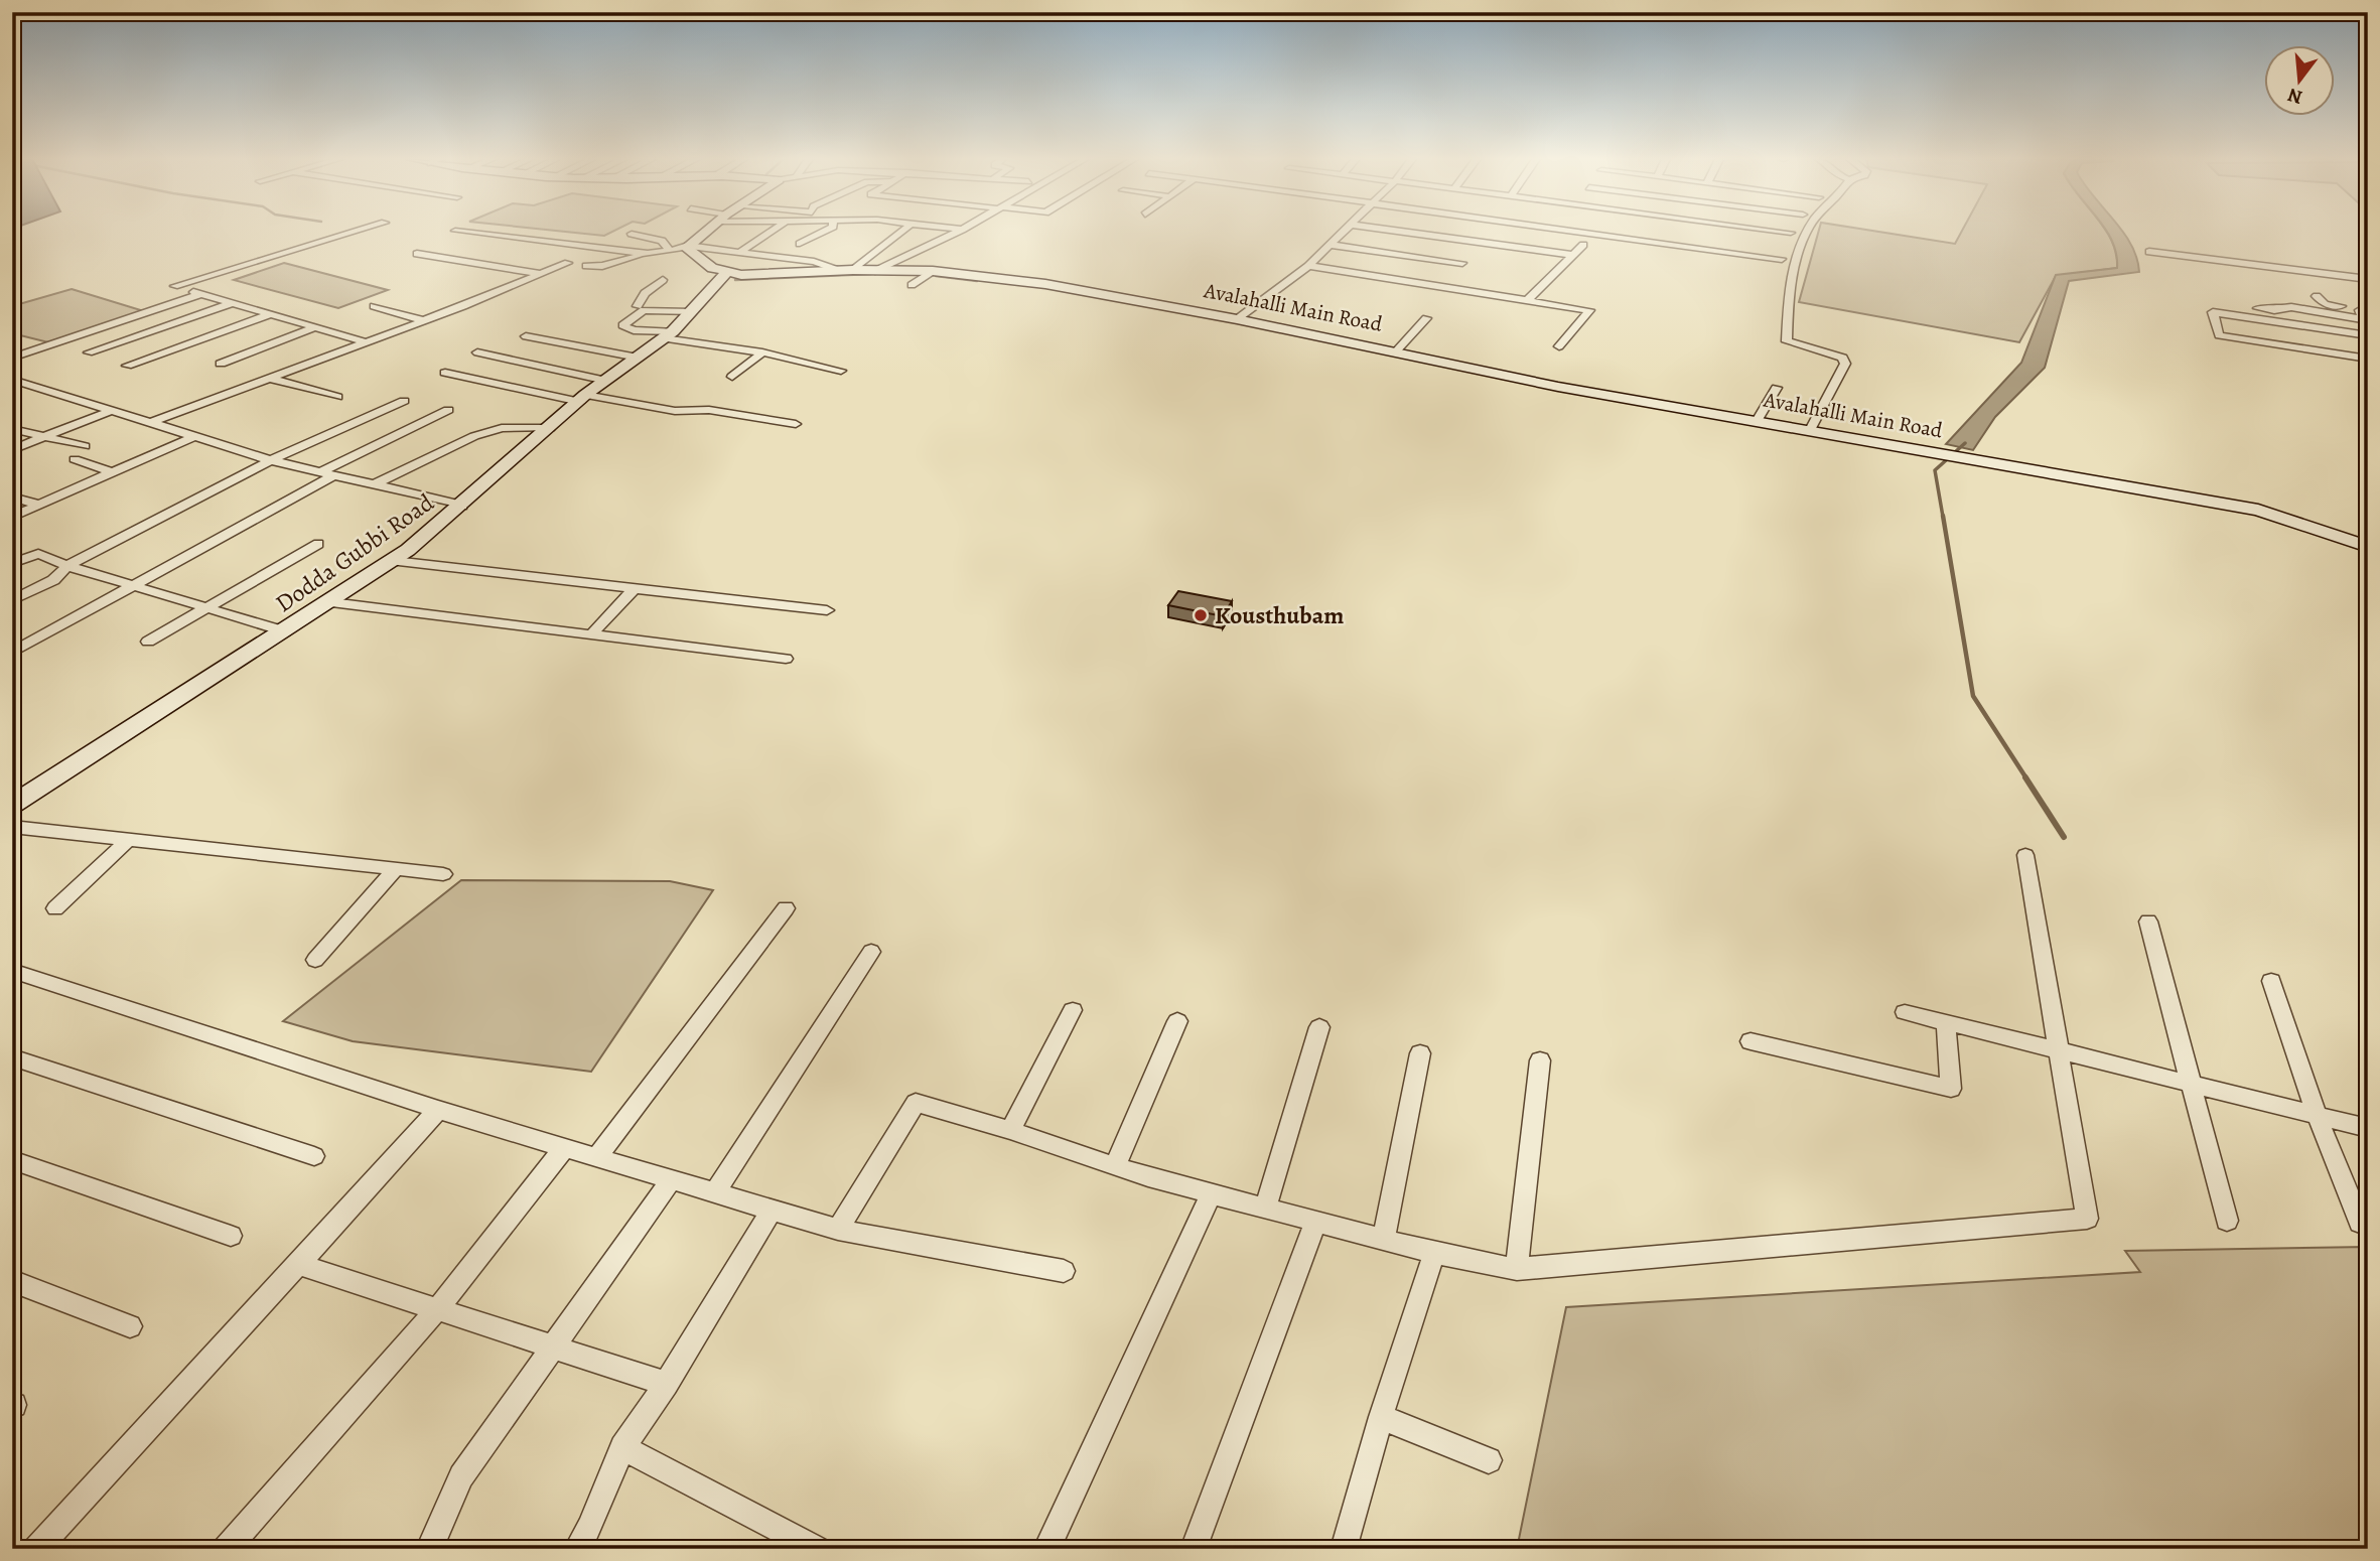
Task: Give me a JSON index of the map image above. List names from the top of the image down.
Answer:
{
  "streets": {
    "main road": ["Avalahalli Main Road", "Dodda Gubbi Road"]
  },
  "crossings": [
    ["Avalahalli Main Road", "Dodda Gubbi Road"]
  ],
  "places": ["Kousthubam"],
  "north": "bottom"
}
